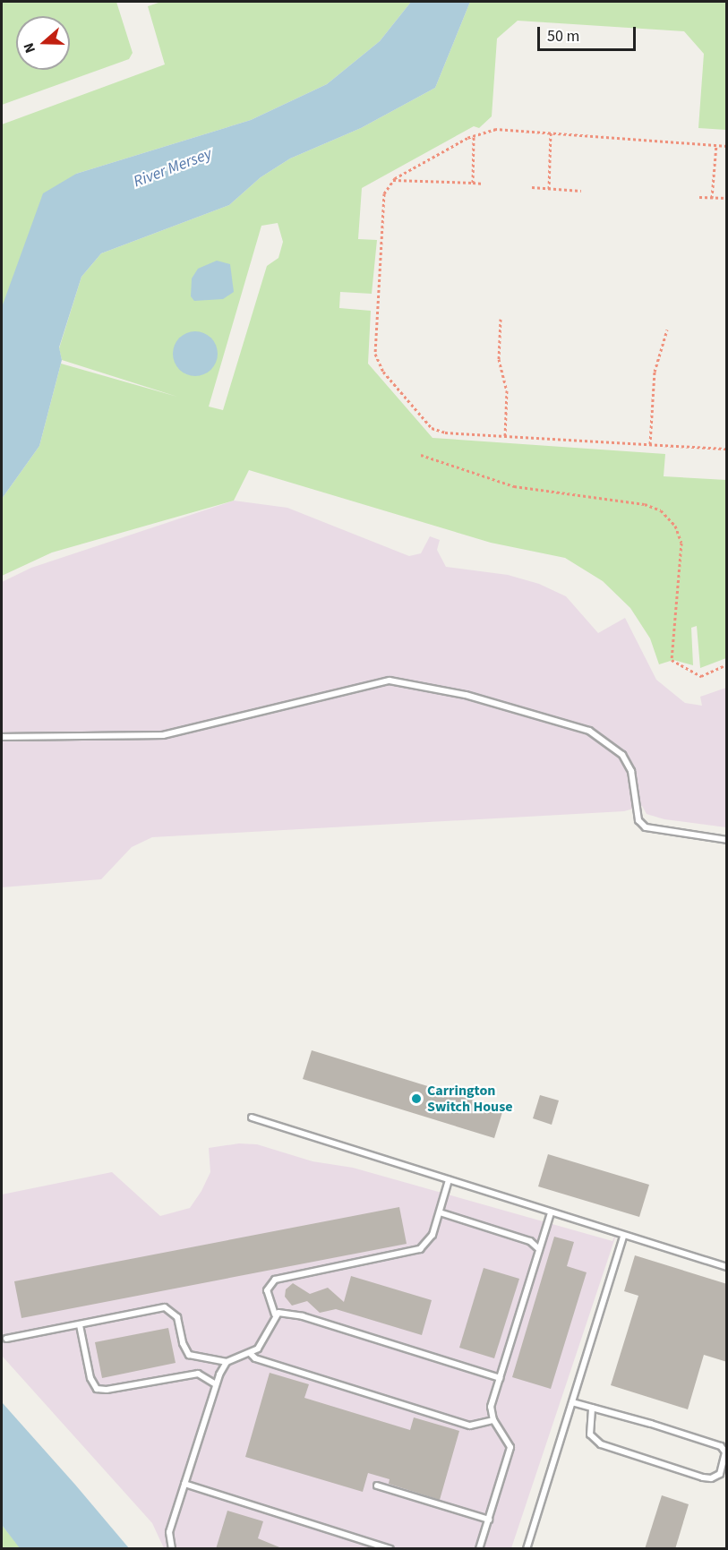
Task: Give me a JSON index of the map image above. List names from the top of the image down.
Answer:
{
  "water": ["River Mersey"],
  "places": ["Carrington Switch House"],
  "scale_bar": "50 m",
  "north": "left"
}
